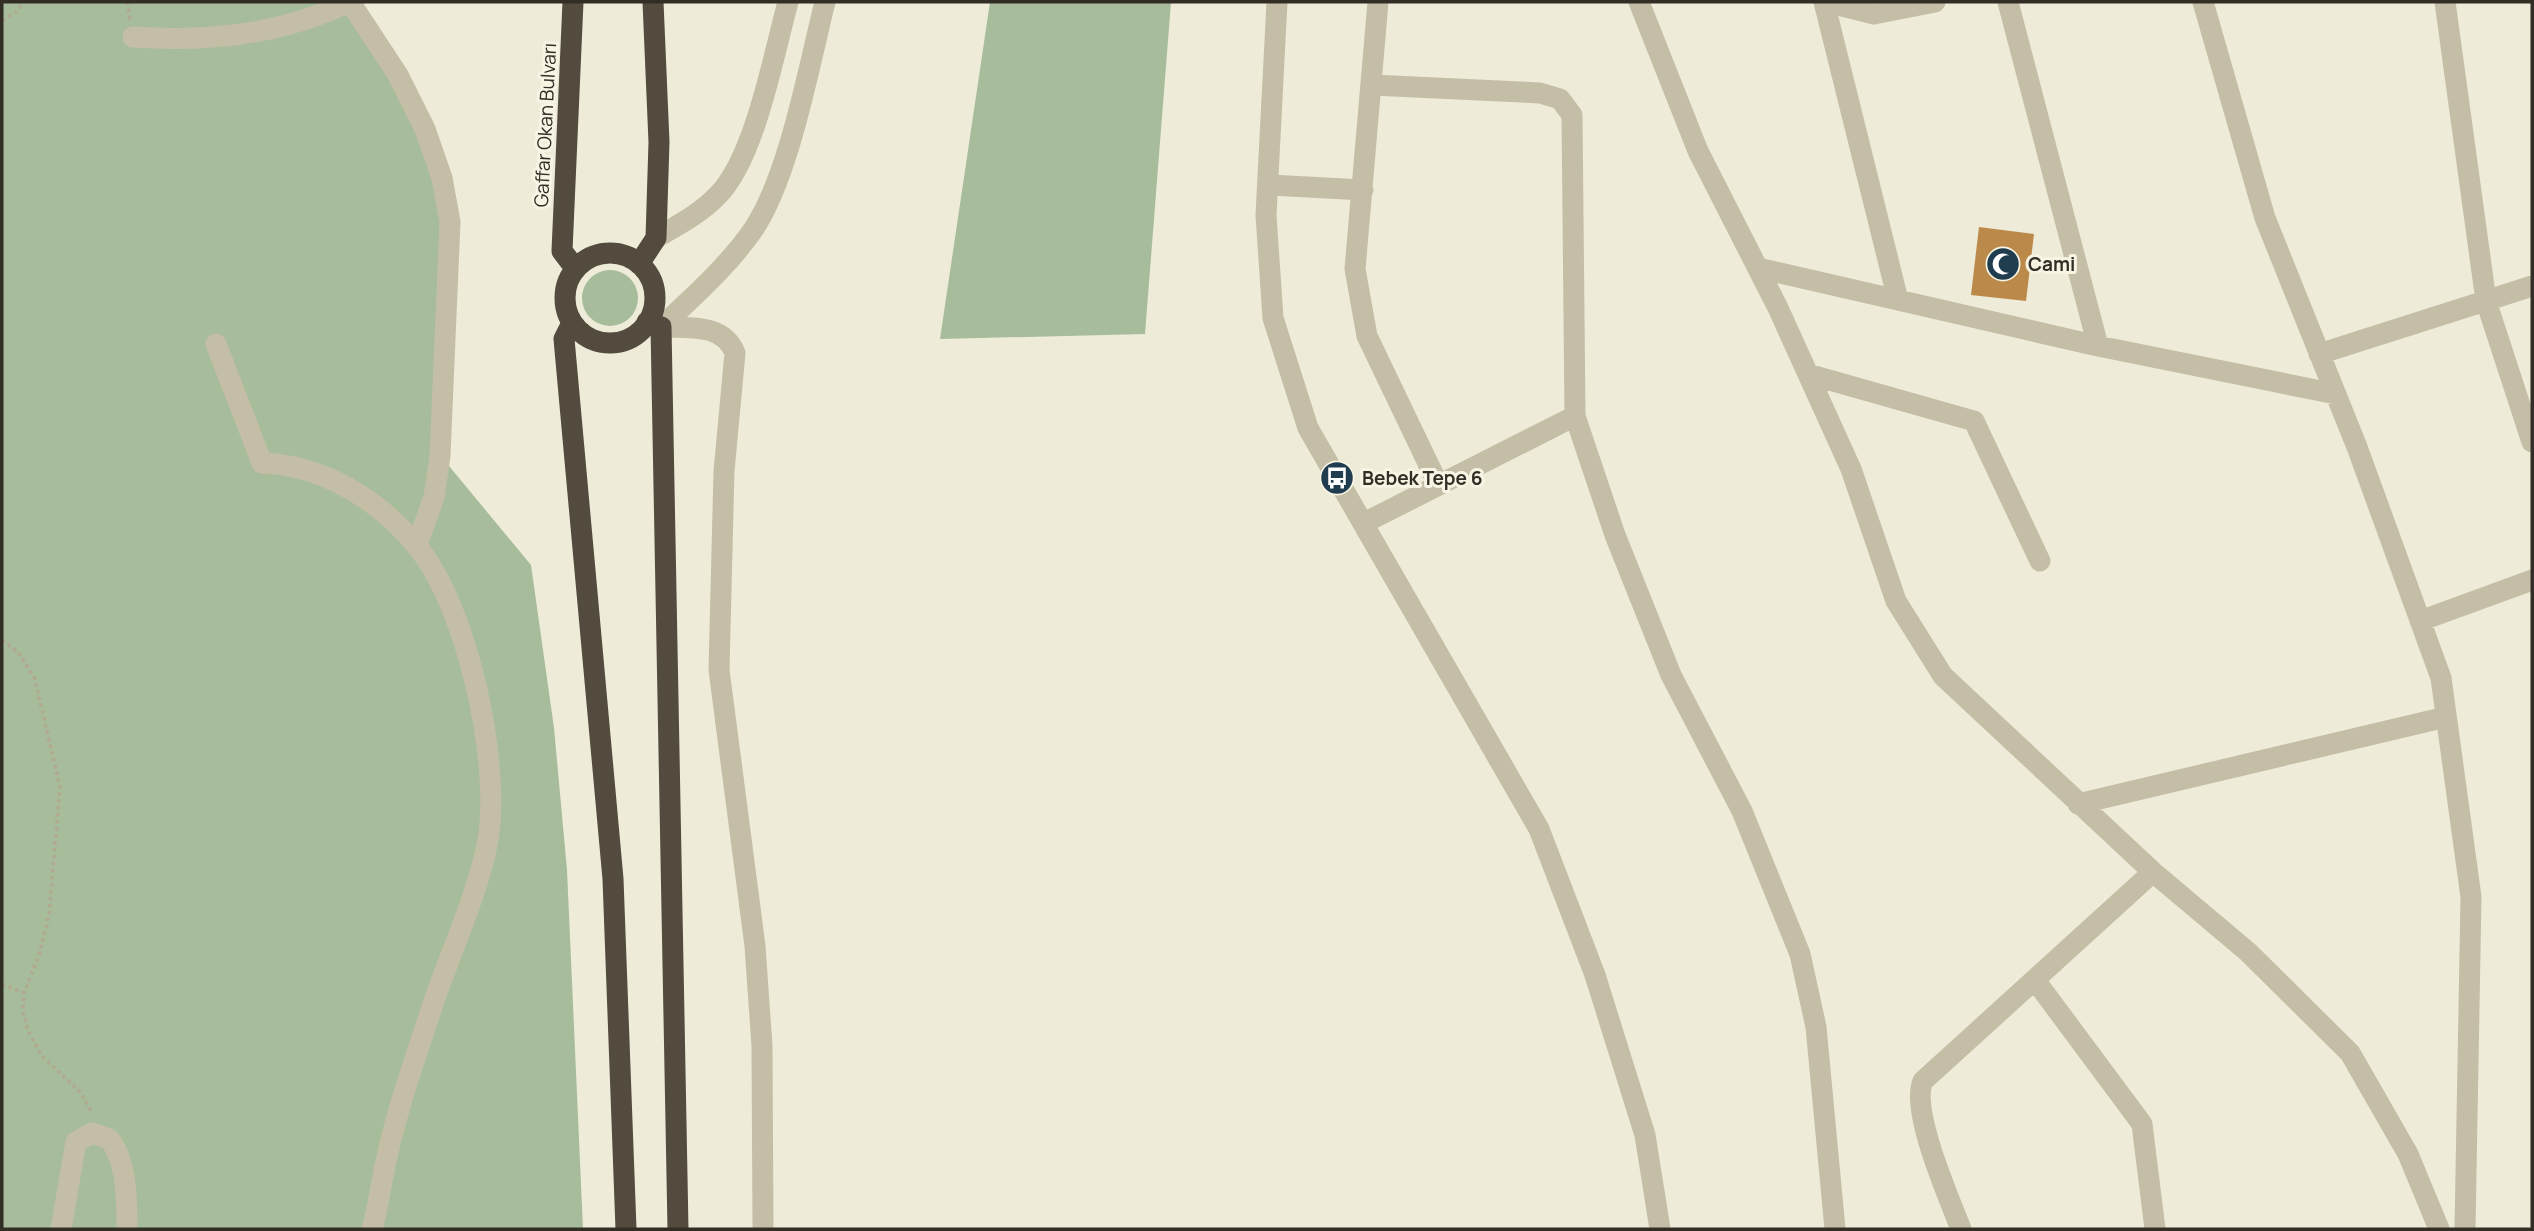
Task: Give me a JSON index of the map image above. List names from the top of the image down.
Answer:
{
  "streets": {
    "highway": ["Gaffar Okan Bulvarı"]
  },
  "places": {
    "mosque": ["Cami"],
    "bus stop": ["Bebek Tepe 6"]
  }
}
